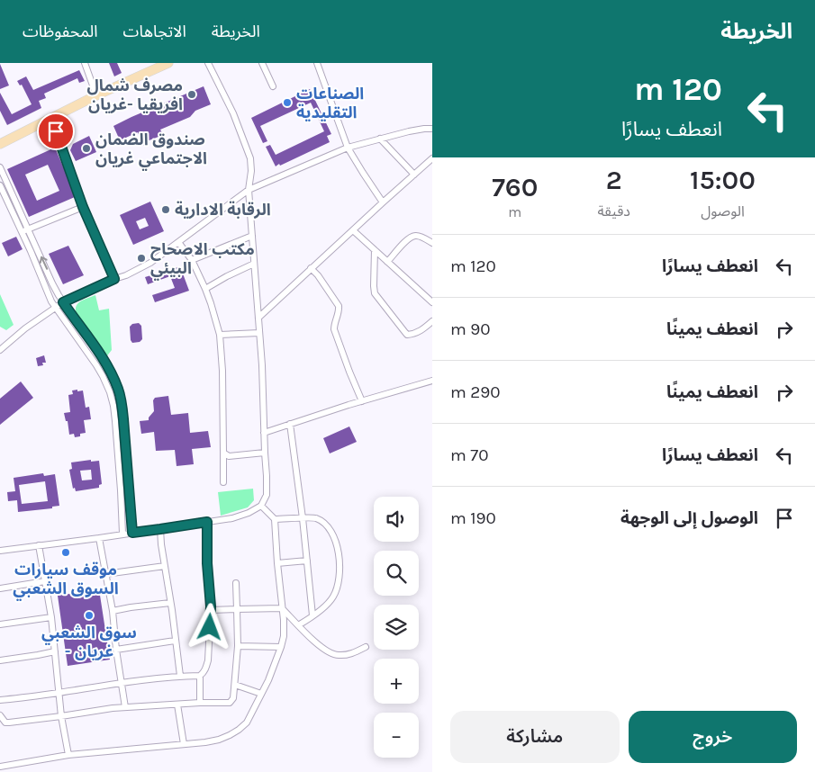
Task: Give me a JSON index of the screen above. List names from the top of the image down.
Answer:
{
  "places": [
    "مصرف شمال افريقيا -غريان",
    "الصناعات التقليدية",
    "صندوق الضمان الاجتماعي غريان",
    "الرقابة الادارية",
    "مكتب الاصحاح البيئي",
    "موقف سيارات السوق الشعبي",
    "سوق الشعبي - غريان"
  ],
  "page": {
    "header": "الخريطة",
    "nav": ["الخريطة", "الاتجاهات", "المحفوظات"],
    "turn": ["120 m", "انعطف يسارًا"],
    "eta": [
      "15:00",
      "الوصول",
      "2",
      "دقيقة",
      "760",
      "m"
    ],
    "list": [
      {
        "name": "انعطف يسارًا",
        "value": "120 m"
      },
      {
        "name": "انعطف يمينًا",
        "value": "90 m"
      },
      {
        "name": "انعطف يمينًا",
        "value": "290 m"
      },
      {
        "name": "انعطف يسارًا",
        "value": "70 m"
      },
      {
        "name": "الوصول إلى الوجهة",
        "value": "190 m"
      }
    ],
    "map_buttons": ["+", "−"],
    "buttons": ["خروج", "مشاركة"]
  }
}
